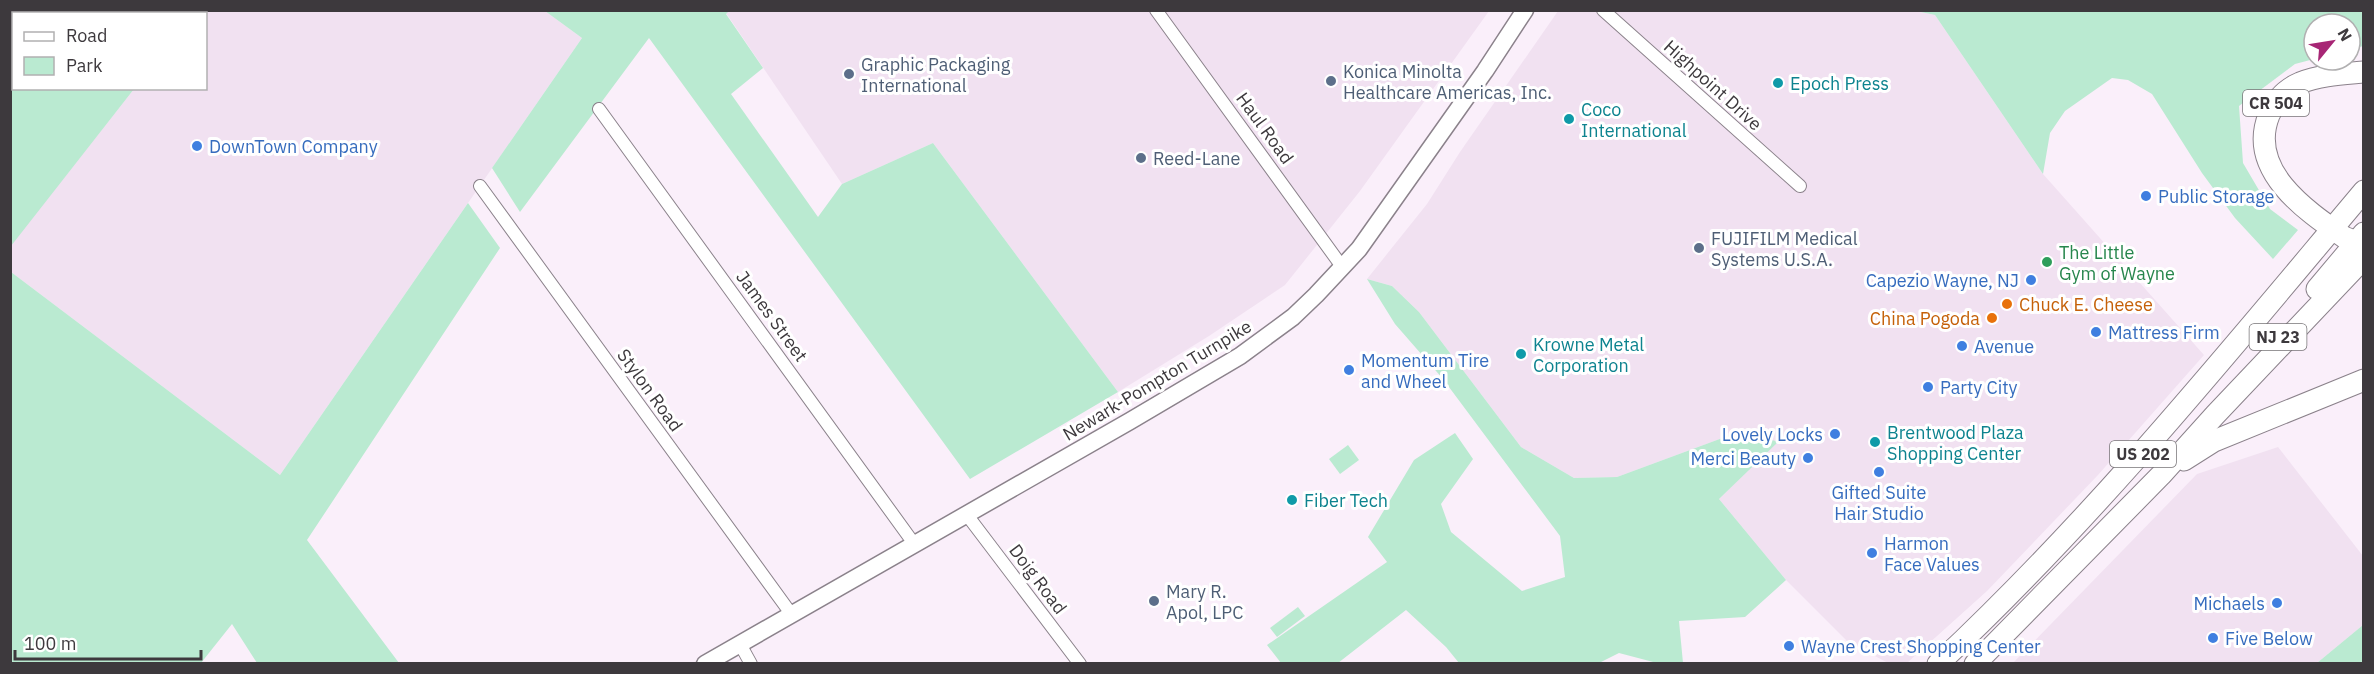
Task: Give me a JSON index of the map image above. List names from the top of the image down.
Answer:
{
  "streets": {
    "highway": ["CR 504", "NJ 23", "US 202"],
    "main road": ["Newark-Pompton Turnpike"],
    "street": [
      "Highpoint Drive",
      "Haul Road",
      "James Street",
      "Stylon Road",
      "Doig Road"
    ]
  },
  "crossings": [
    ["CR 504", "NJ 23"],
    ["CR 504", "US 202"],
    ["Haul Road", "Newark-Pompton Turnpike"],
    ["James Street", "Newark-Pompton Turnpike"],
    ["NJ 23", "US 202"],
    ["Newark-Pompton Turnpike", "Stylon Road"],
    ["Newark-Pompton Turnpike", "Doig Road"]
  ],
  "places": [
    "Graphic Packaging International",
    "Konica Minolta Healthcare Americas, Inc.",
    "Epoch Press",
    "Coco International",
    "DownTown Company",
    "Reed-Lane",
    "Public Storage",
    "FUJIFILM Medical Systems U.S.A.",
    "The Little Gym of Wayne",
    "Capezio Wayne, NJ",
    "Chuck E. Cheese",
    "China Pogoda",
    "Mattress Firm",
    "Avenue",
    "Krowne Metal Corporation",
    "Momentum Tire and Wheel",
    "Party City",
    "Lovely Locks",
    "Brentwood Plaza Shopping Center",
    "Merci Beauty",
    "Gifted Suite Hair Studio",
    "Fiber Tech",
    "Harmon Face Values",
    "Mary R. Apol, LPC",
    "Michaels",
    "Five Below",
    "Wayne Crest Shopping Center"
  ],
  "legend": ["Road", "Park"],
  "scale_bar": "100 m",
  "north": "top right"
}
